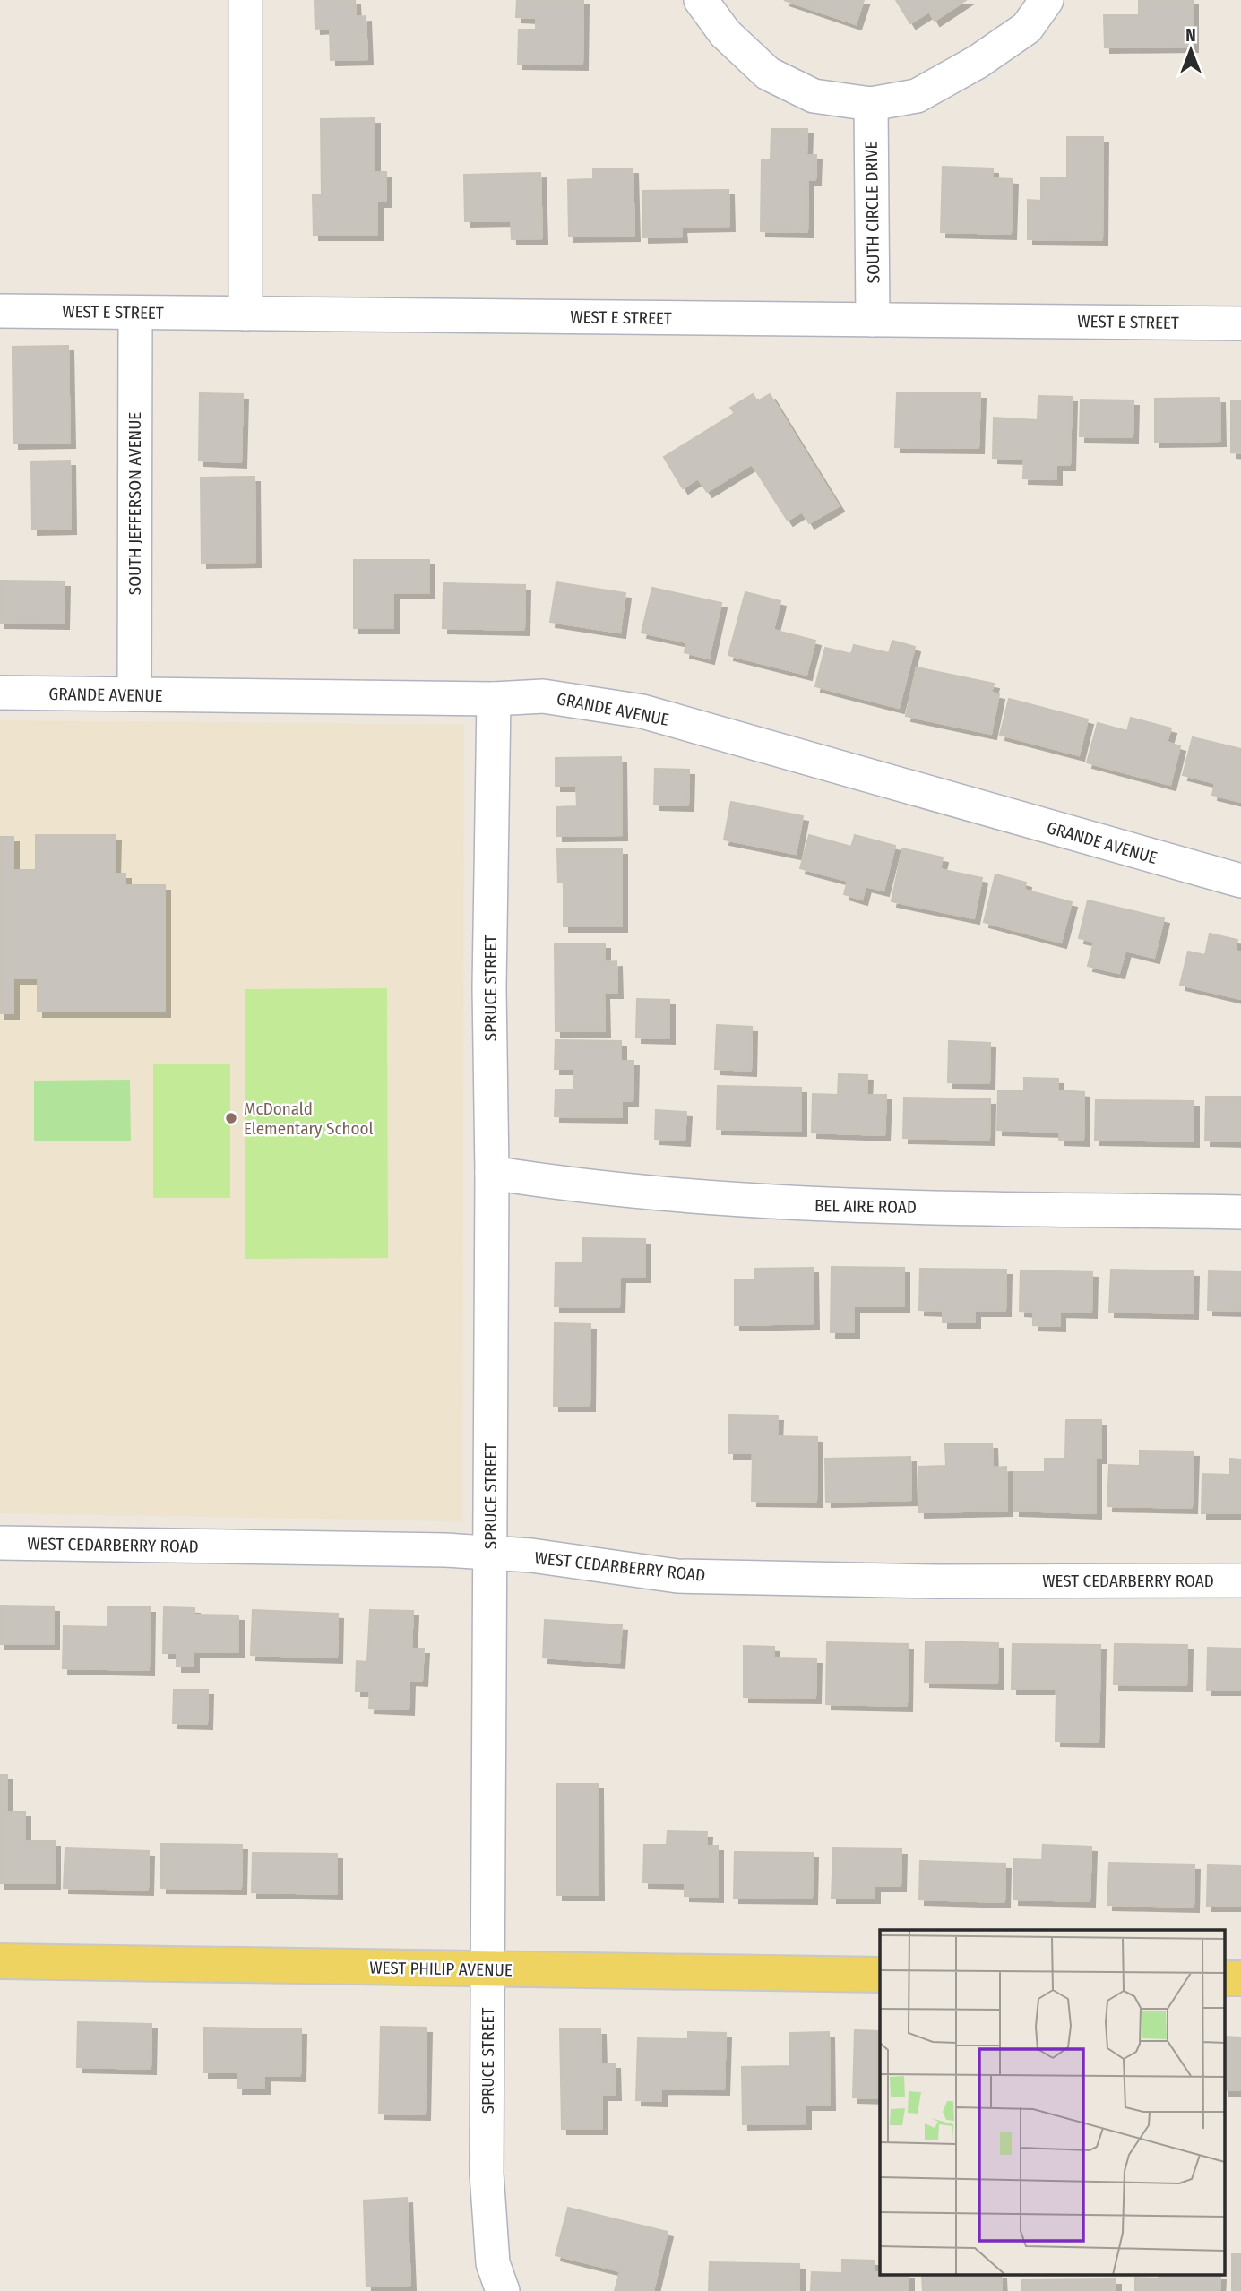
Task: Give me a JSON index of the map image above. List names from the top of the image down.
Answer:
{
  "streets": {
    "main road": ["WEST PHILIP AVENUE"],
    "street": [
      "SOUTH CIRCLE DRIVE",
      "WEST E STREET",
      "SOUTH JEFFERSON AVENUE",
      "GRANDE AVENUE",
      "SPRUCE STREET",
      "BEL AIRE ROAD",
      "WEST CEDARBERRY ROAD"
    ]
  },
  "crossings": [
    ["SOUTH CIRCLE DRIVE", "WEST E STREET"],
    ["WEST E STREET", "SOUTH JEFFERSON AVENUE"],
    ["SOUTH JEFFERSON AVENUE", "GRANDE AVENUE"],
    ["GRANDE AVENUE", "SPRUCE STREET"],
    ["SPRUCE STREET", "BEL AIRE ROAD"],
    ["SPRUCE STREET", "WEST CEDARBERRY ROAD"],
    ["SPRUCE STREET", "WEST PHILIP AVENUE"]
  ],
  "places": ["McDonald Elementary School"],
  "north": "top"
}
